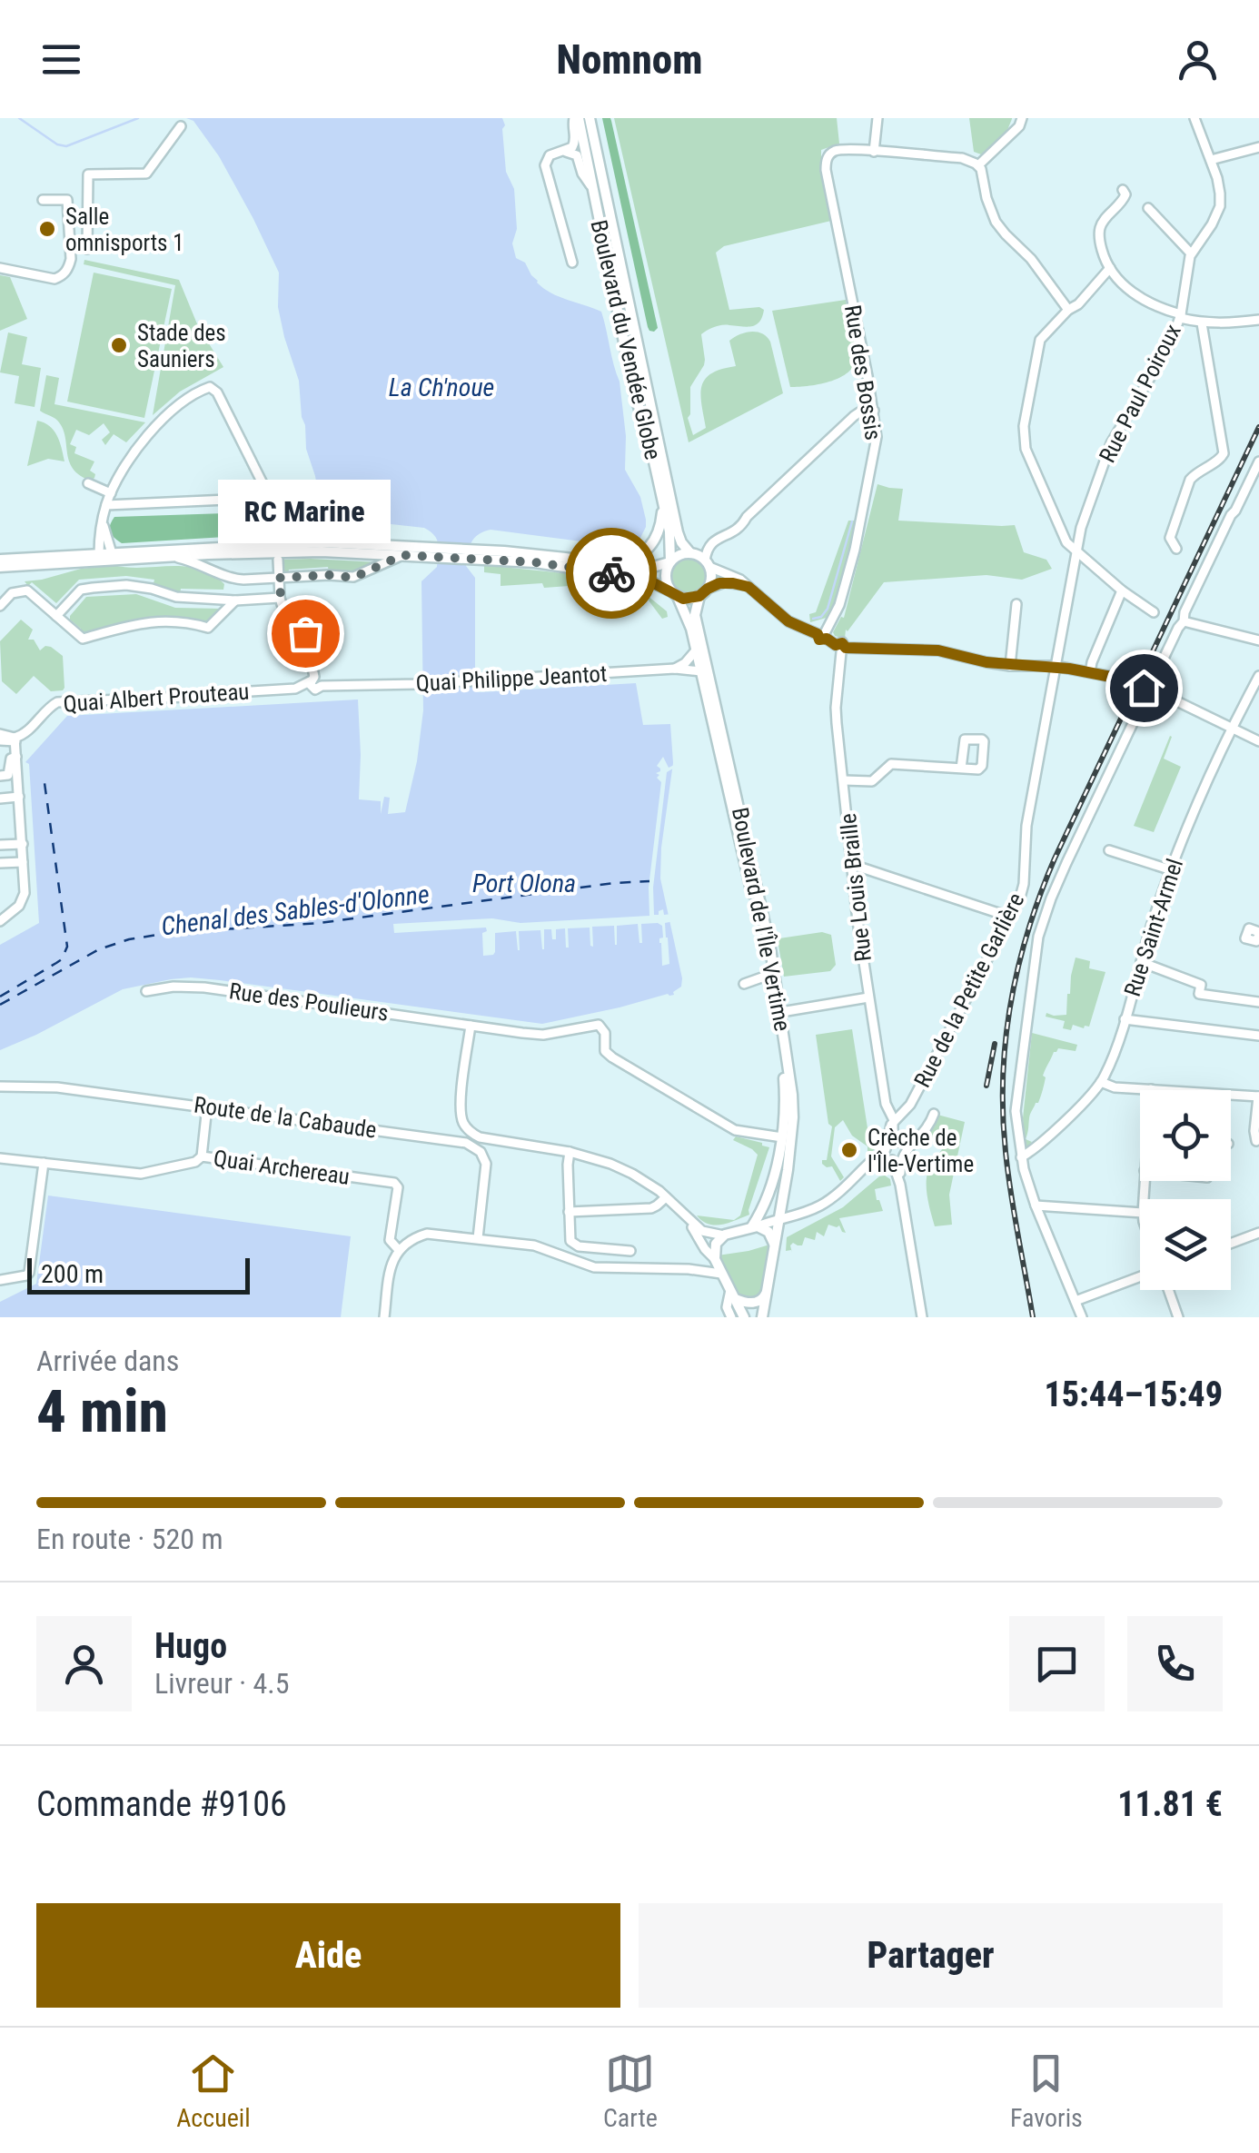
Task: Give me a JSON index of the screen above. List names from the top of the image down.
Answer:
{
  "streets": {
    "main road": ["Boulevard du Vendée Globe", "Boulevard de l'Île Vertime"],
    "street": [
      "Rue des Bossis",
      "Rue Paul Poiroux",
      "Quai Philippe Jeantot",
      "Quai Albert Prouteau",
      "Rue Louis Braille",
      "Rue Saint-Armel",
      "Rue de la Petite Garlière",
      "Rue des Poulieurs",
      "Route de la Cabaude",
      "Quai Archereau"
    ]
  },
  "crossings": [
    ["Boulevard du Vendée Globe", "Boulevard de l'Île Vertime"],
    ["Rue Paul Poiroux", "Rue de la Petite Garlière"],
    ["Quai Philippe Jeantot", "Quai Albert Prouteau"],
    ["Quai Philippe Jeantot", "Boulevard de l'Île Vertime"],
    ["Rue Louis Braille", "Rue de la Petite Garlière"],
    ["Boulevard de l'Île Vertime", "Rue des Poulieurs"]
  ],
  "water": ["La Ch'noue", "Port Olona", "Chenal des Sables-d'Olonne"],
  "places": [
    "Salle omnisports 1",
    "Stade des Sauniers",
    "RC Marine",
    "Crèche de l'Île-Vertime"
  ],
  "scale_bar": "200 m",
  "page": {
    "header": "Nomnom",
    "bubble": "RC Marine",
    "scale": "200 m",
    "heading": ["4 min", "Arrivée dans", "15:44–15:49"],
    "panel": [
      "Hugo",
      "Livreur · 4.5",
      "Commande #9106",
      "11.81 €"
    ],
    "bar": "En route · 520 m",
    "buttons": ["Aide", "Partager"],
    "tabs": ["Accueil", "Carte", "Favoris"]
  }
}
